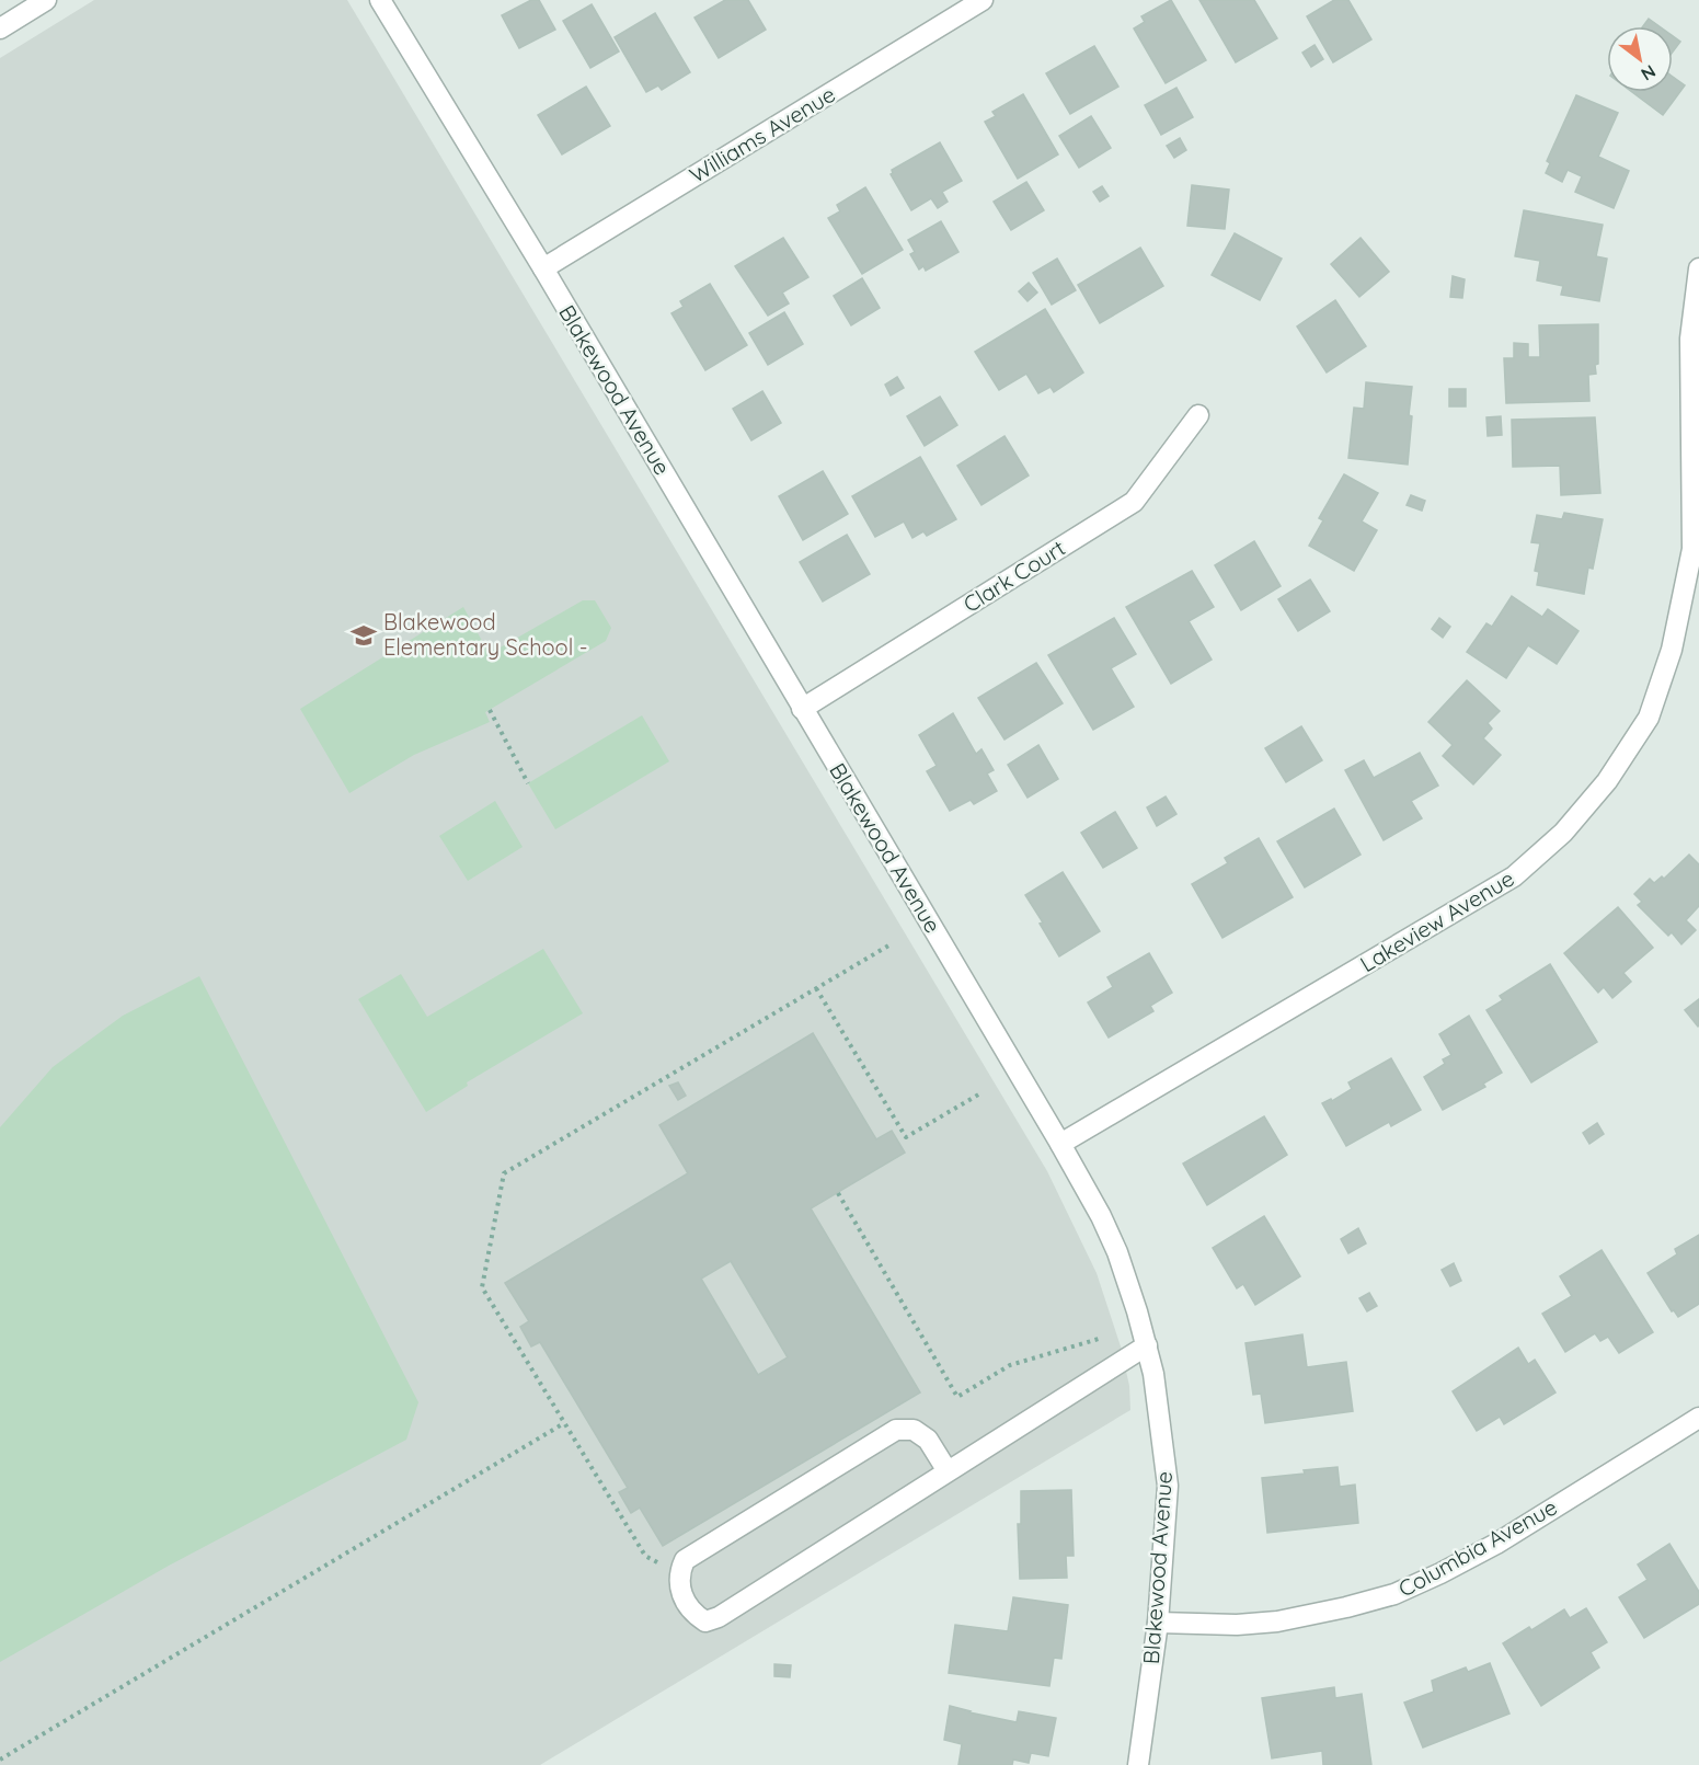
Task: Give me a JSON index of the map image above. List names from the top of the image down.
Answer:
{
  "streets": {
    "street": [
      "Williams Avenue",
      "Blakewood Avenue",
      "Clark Court",
      "Lakeview Avenue",
      "Columbia Avenue"
    ]
  },
  "crossings": [
    ["Williams Avenue", "Blakewood Avenue"],
    ["Blakewood Avenue", "Clark Court"],
    ["Blakewood Avenue", "Lakeview Avenue"],
    ["Blakewood Avenue", "Columbia Avenue"]
  ],
  "places": {
    "school or university": ["Blakewood Elementary School -"]
  },
  "north": "bottom right"
}
